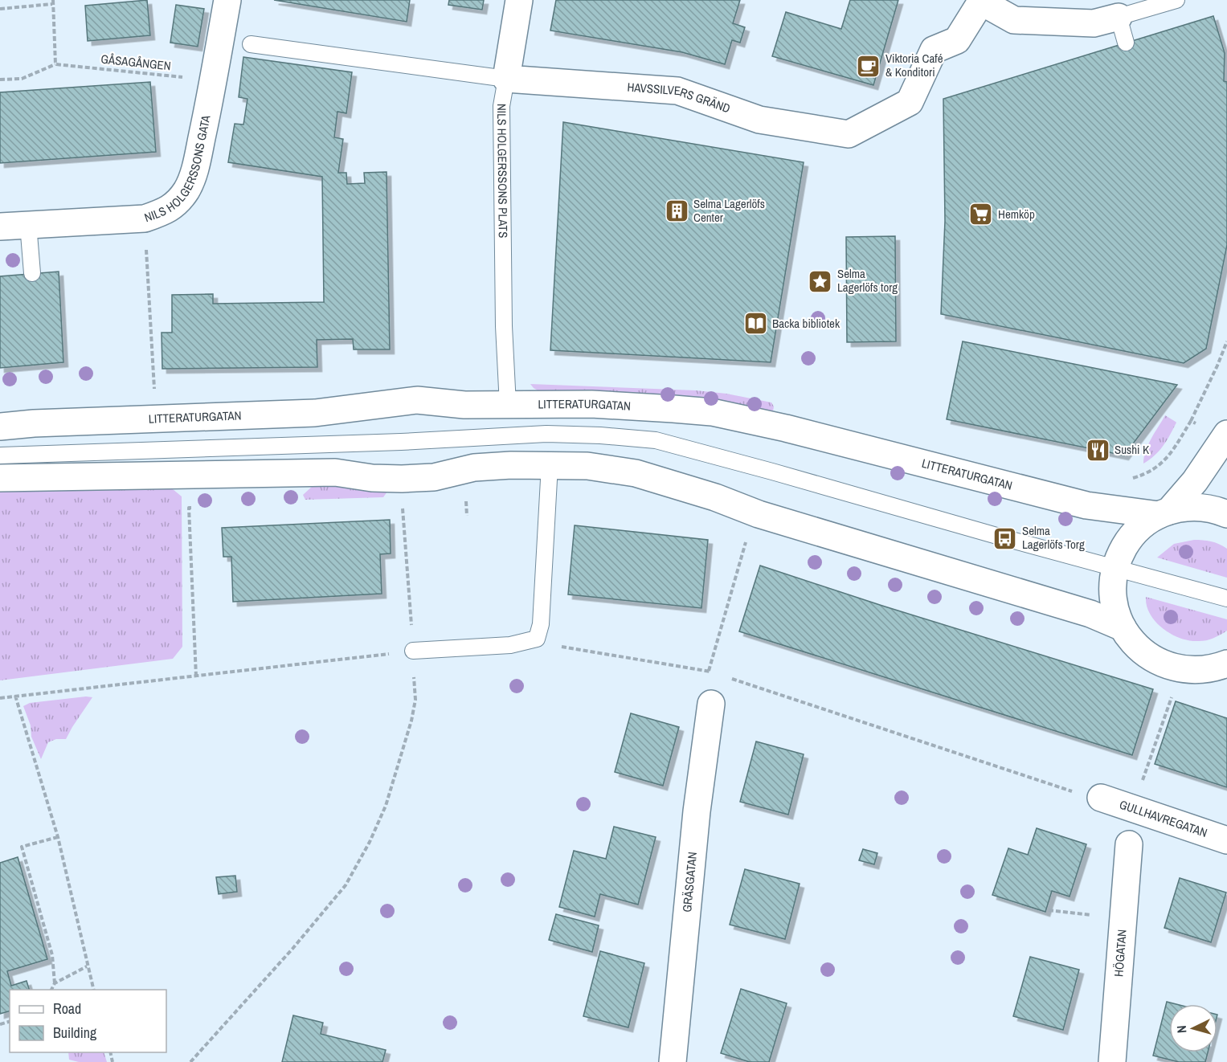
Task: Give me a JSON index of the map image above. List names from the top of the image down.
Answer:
{
  "streets": {
    "street": [
      "HAVSSILVERS GRÄND",
      "NILS HOLGERSSONS GATA",
      "LITTERATURGATAN",
      "GULLHAVREGATAN",
      "GRÄSGATAN",
      "HÖGATAN"
    ],
    "lane": ["NILS HOLGERSSONS PLATS"],
    "path": ["GÅSAGÅNGEN"]
  },
  "crossings": [
    ["GÅSAGÅNGEN", "NILS HOLGERSSONS GATA"],
    ["HAVSSILVERS GRÄND", "NILS HOLGERSSONS PLATS"],
    ["NILS HOLGERSSONS PLATS", "LITTERATURGATAN"]
  ],
  "places": {
    "cafe": ["Viktoria Café & Konditori"],
    "building": ["Selma Lagerlöfs Center"],
    "supermarket": ["Hemköp"],
    "place": ["Selma Lagerlöfs torg"],
    "library": ["Backa bibliotek"],
    "restaurant": ["Sushi K"],
    "bus stop": ["Selma Lagerlöfs Torg"]
  },
  "legend": ["Road", "Building"],
  "north": "left"
}
